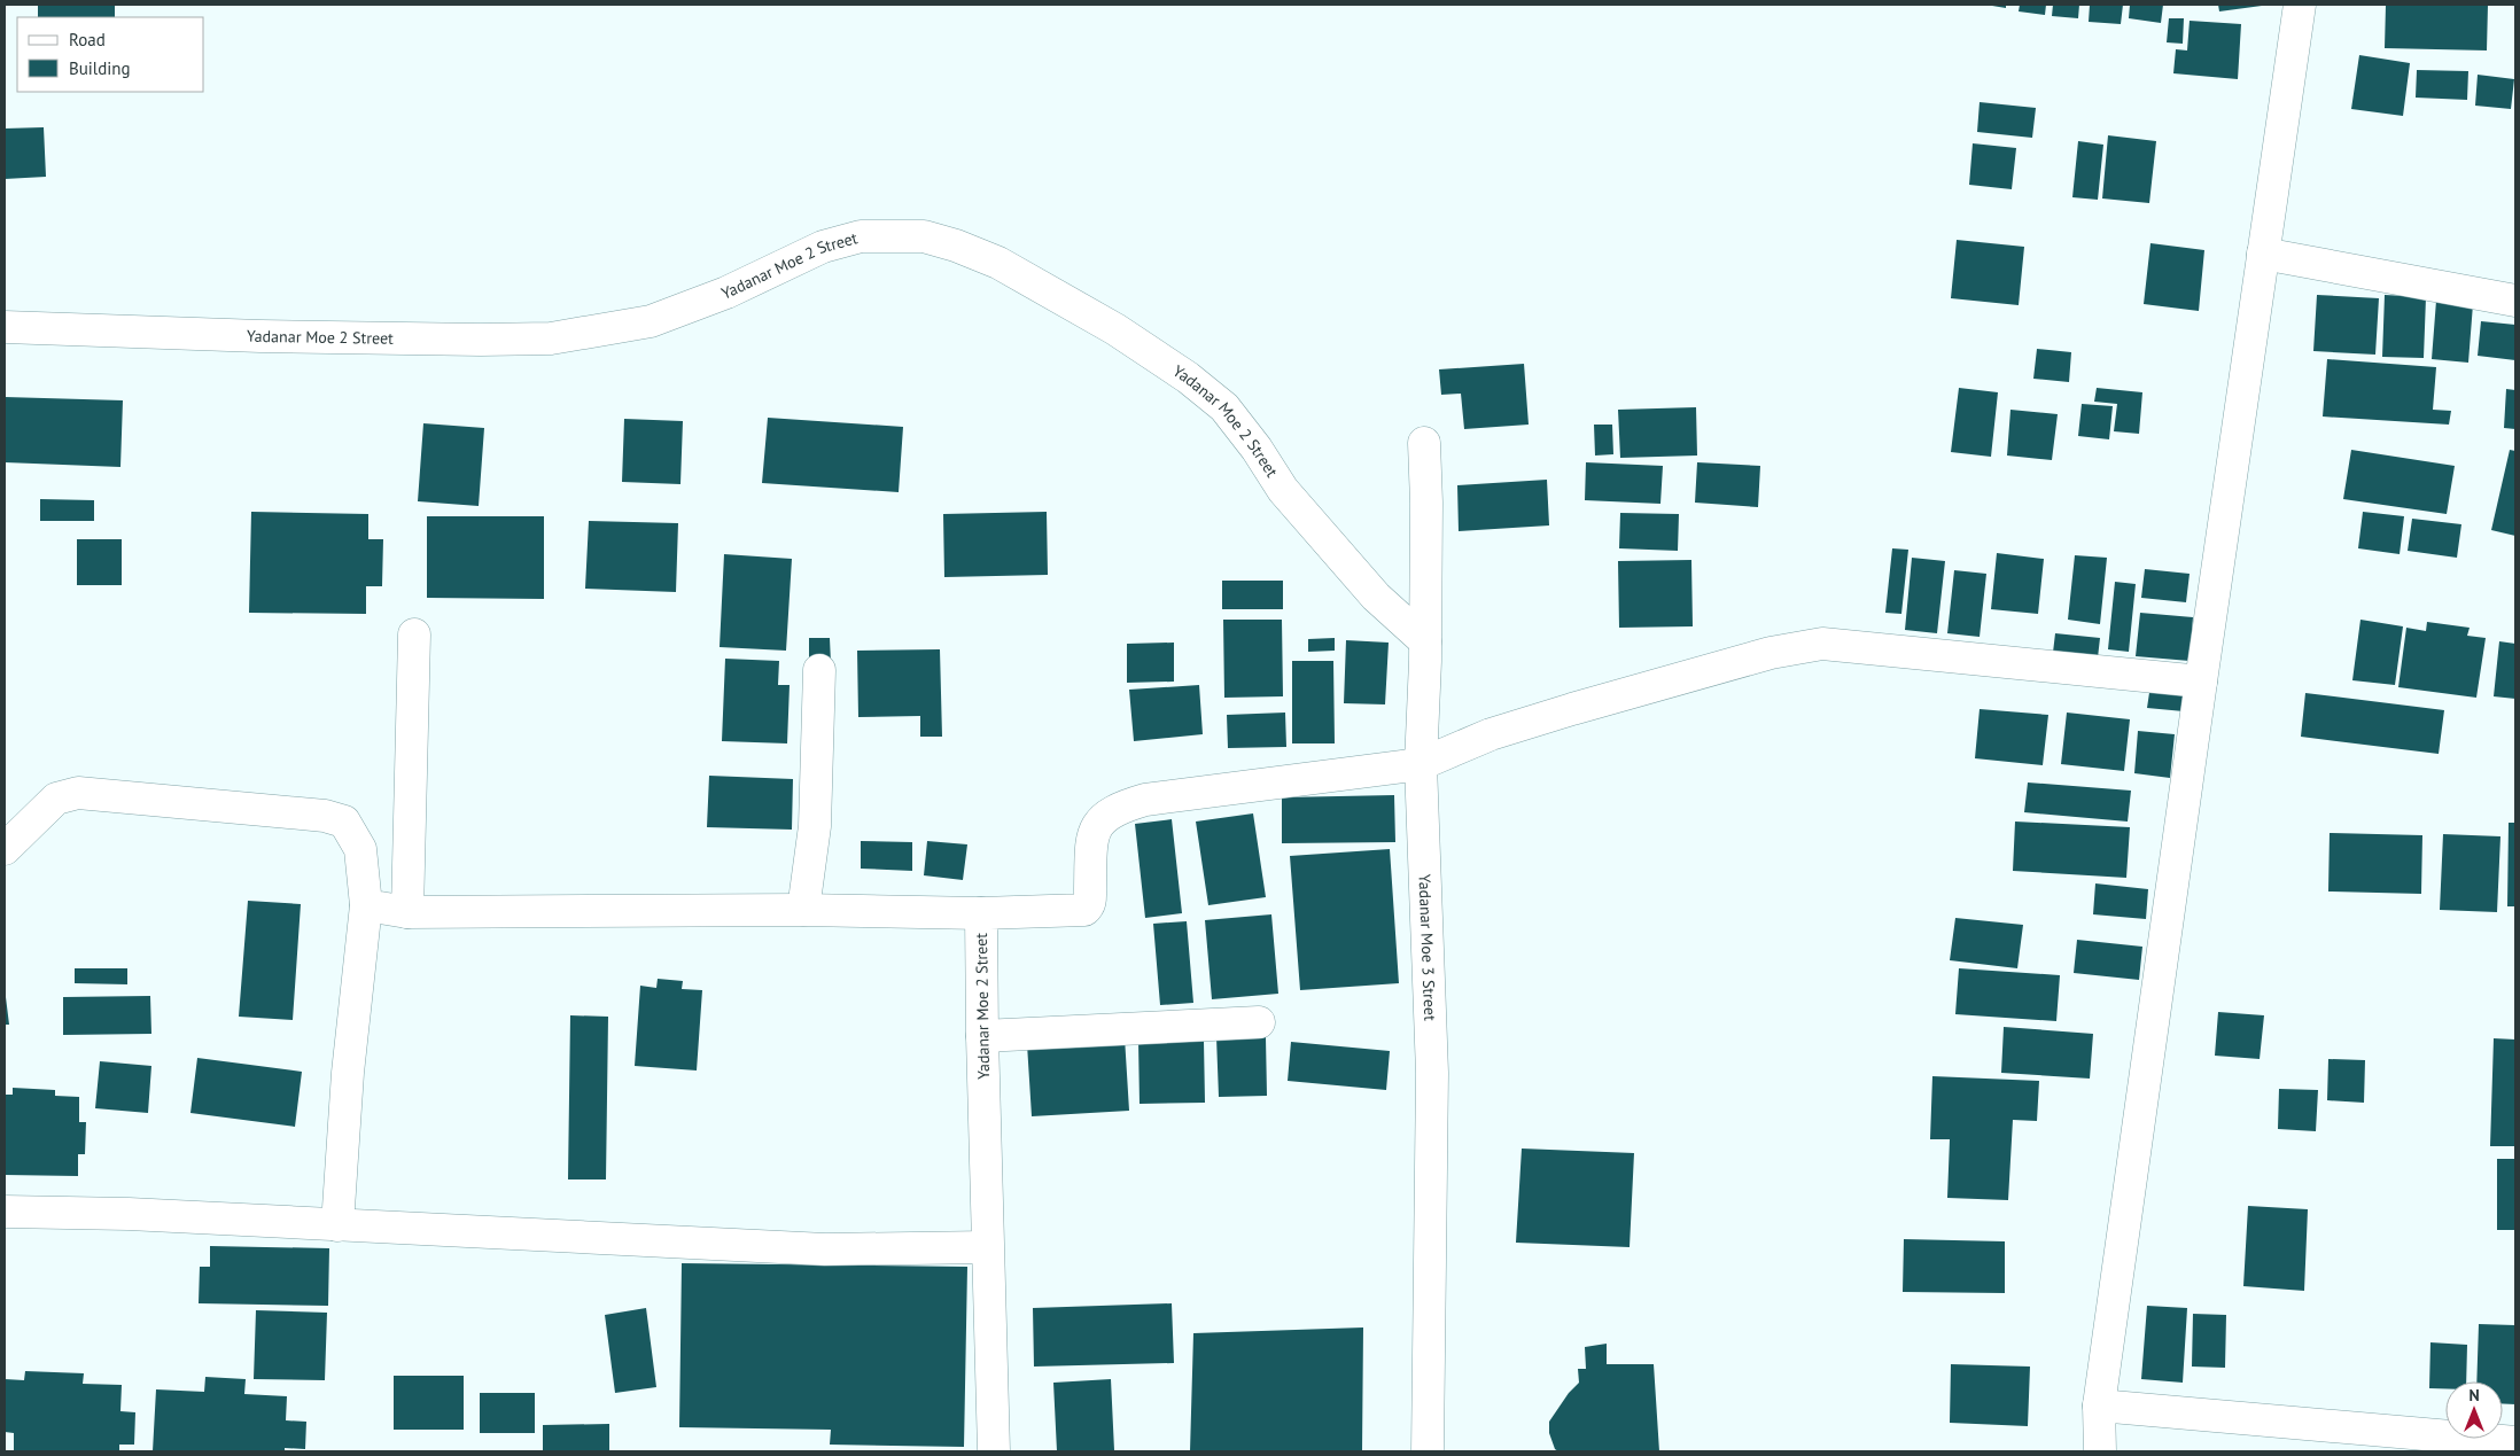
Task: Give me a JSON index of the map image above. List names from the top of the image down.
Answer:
{
  "streets": {
    "street": ["Yadanar Moe 2 Street", "Yadanar Moe 3 Street"]
  },
  "crossings": [
    ["Yadanar Moe 2 Street", "Yadanar Moe 3 Street"]
  ],
  "legend": ["Road", "Building"],
  "north": "top"
}
